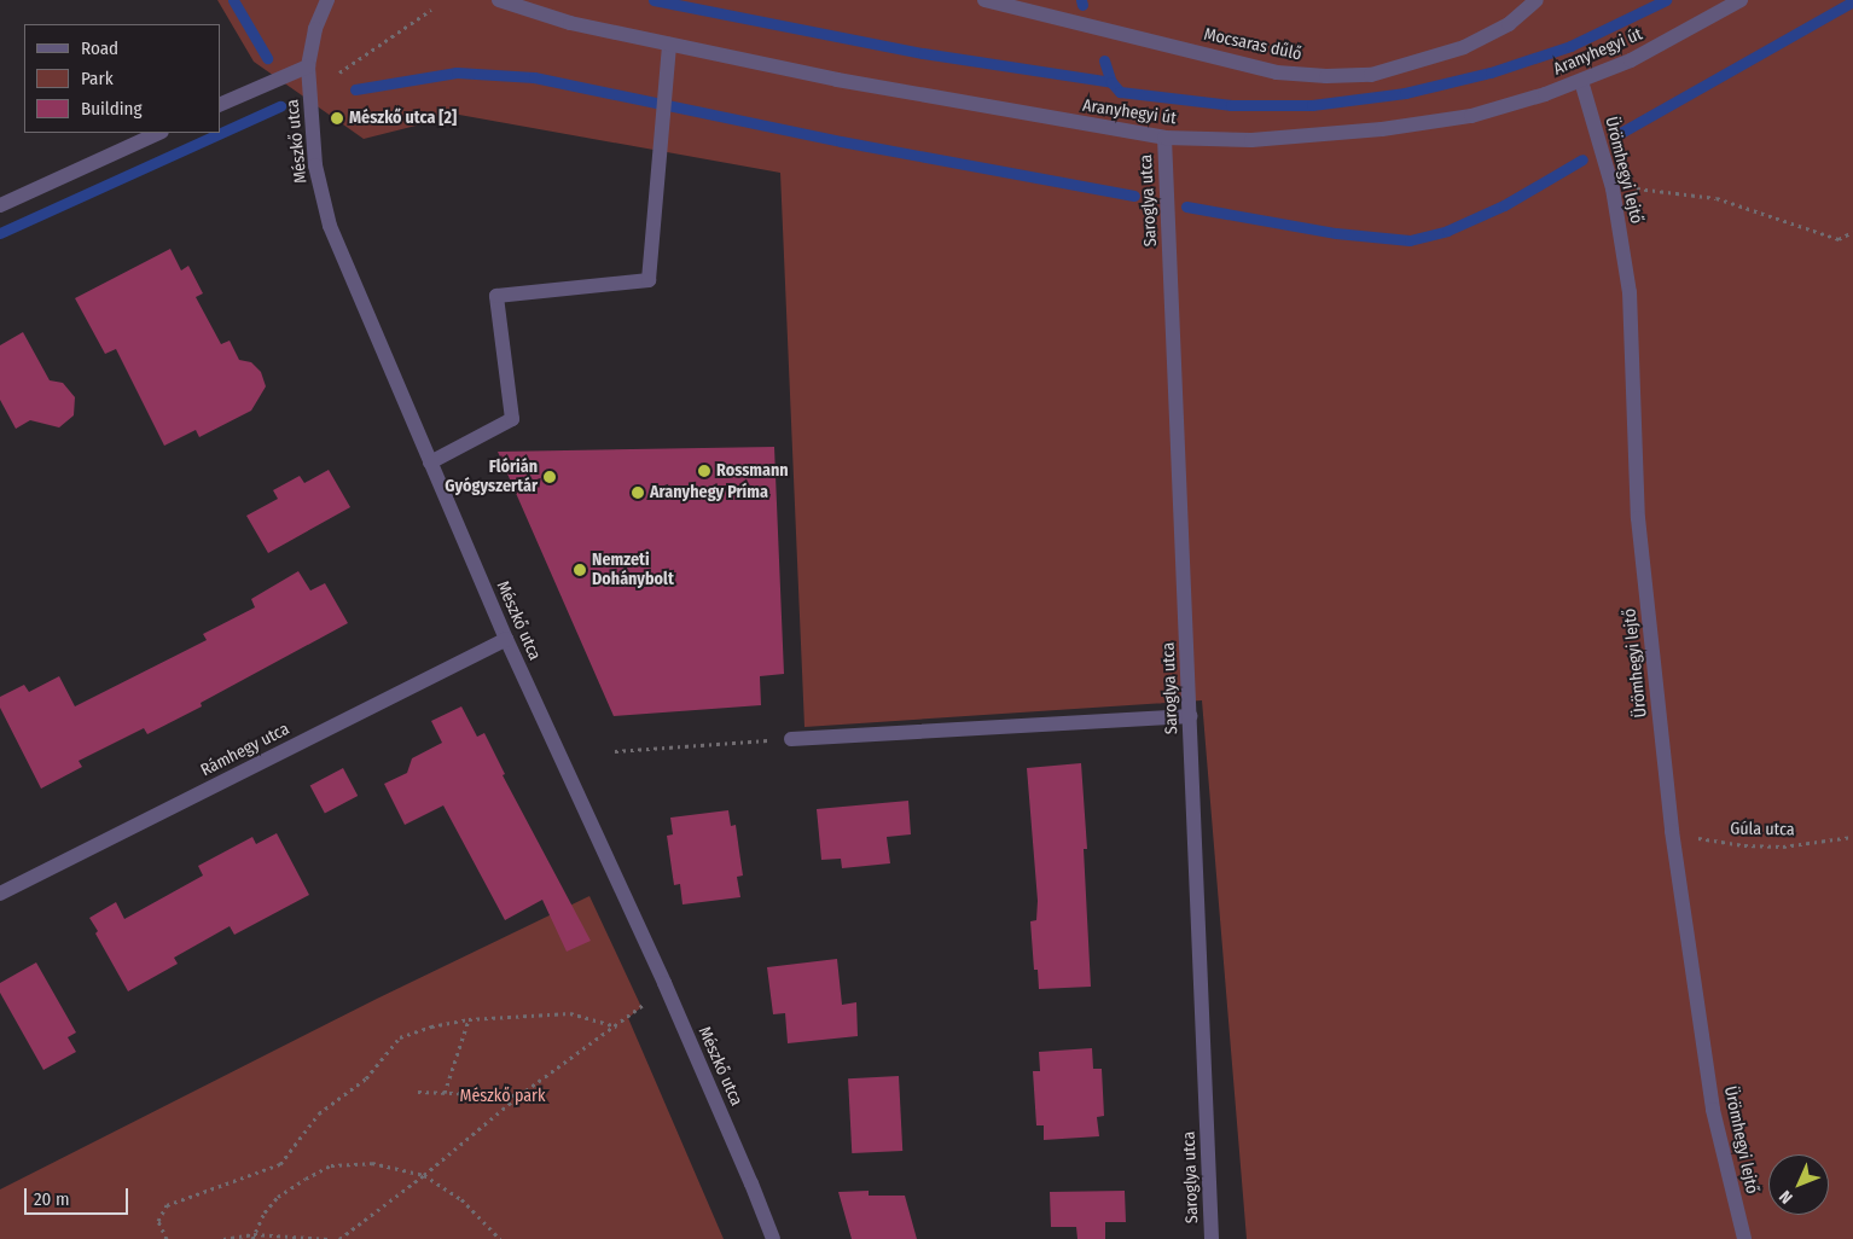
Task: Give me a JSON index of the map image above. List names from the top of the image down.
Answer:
{
  "streets": {
    "street": [
      "Mocsaras dűlő",
      "Aranyhegyi út",
      "Mészkő utca",
      "Ürömhegyi lejtő",
      "Saroglya utca",
      "Rámhegy utca"
    ],
    "path": ["Gúla utca"]
  },
  "crossings": [
    ["Aranyhegyi út", "Ürömhegyi lejtő"],
    ["Aranyhegyi út", "Saroglya utca"],
    ["Mészkő utca", "Rámhegy utca"],
    ["Ürömhegyi lejtő", "Gúla utca"]
  ],
  "parks": ["Mészkő park"],
  "places": [
    "Mészkő utca [2]",
    "Rossmann",
    "Flórián Gyógyszertár",
    "Aranyhegy Príma",
    "Nemzeti Dohánybolt"
  ],
  "legend": ["Road", "Park", "Building"],
  "scale_bar": "20 m",
  "north": "bottom left"
}
